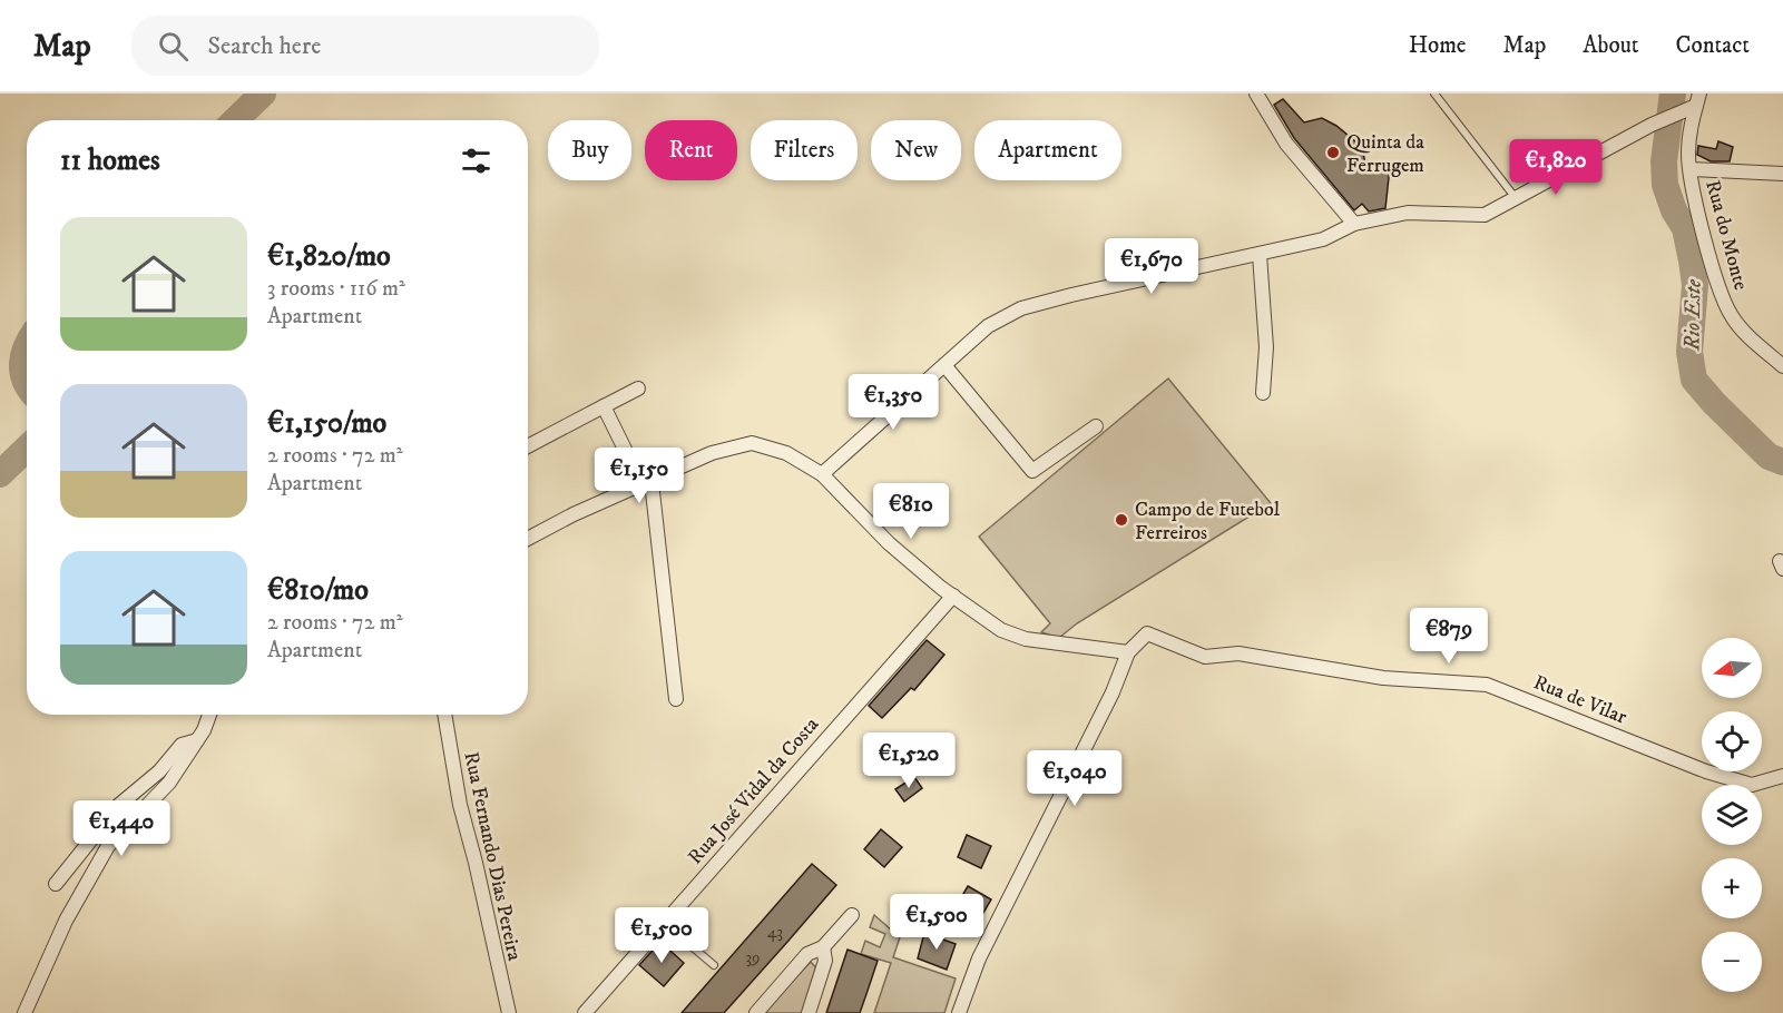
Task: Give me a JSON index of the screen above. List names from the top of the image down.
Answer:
{
  "streets": {
    "street": [
      "Rua do Monte",
      "Rua de Vilar",
      "Rua José Vidal da Costa",
      "Rua Fernando Dias Pereira"
    ]
  },
  "water": ["Rio Este"],
  "places": ["Quinta da Ferrugem", "Campo de Futebol Ferreiros"],
  "house_numbers": ["43", "39"],
  "north": "left",
  "page": {
    "header": "Map",
    "search": "Search here",
    "nav": [
      "Home",
      "Map",
      "About",
      "Contact"
    ],
    "chip": [
      "Buy",
      "Rent",
      "Filters",
      "New",
      "Apartment"
    ],
    "heading": "11 homes",
    "price": [
      "€1,820",
      "€1,670",
      "€1,350",
      "€1,150",
      "€810",
      "€879",
      "€1,520",
      "€1,040",
      "€1,440",
      "€1,500",
      "€1,500"
    ],
    "list": [
      {
        "name": "€1,820/mo",
        "note": "3 rooms · 116 m² · Apartment"
      },
      {
        "name": "€1,150/mo",
        "note": "2 rooms · 72 m² · Apartment"
      },
      {
        "name": "€810/mo",
        "note": "2 rooms · 72 m² · Apartment"
      }
    ],
    "map_buttons": ["+", "−"]
  }
}
